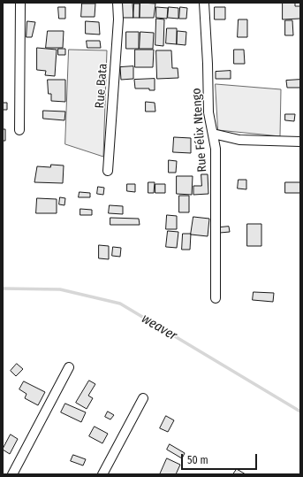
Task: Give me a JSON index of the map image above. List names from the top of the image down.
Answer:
{
  "streets": {
    "street": ["Rue Bata", "Rue Félix Ntengo"]
  },
  "water": ["weaver"],
  "scale_bar": "50 m"
}
